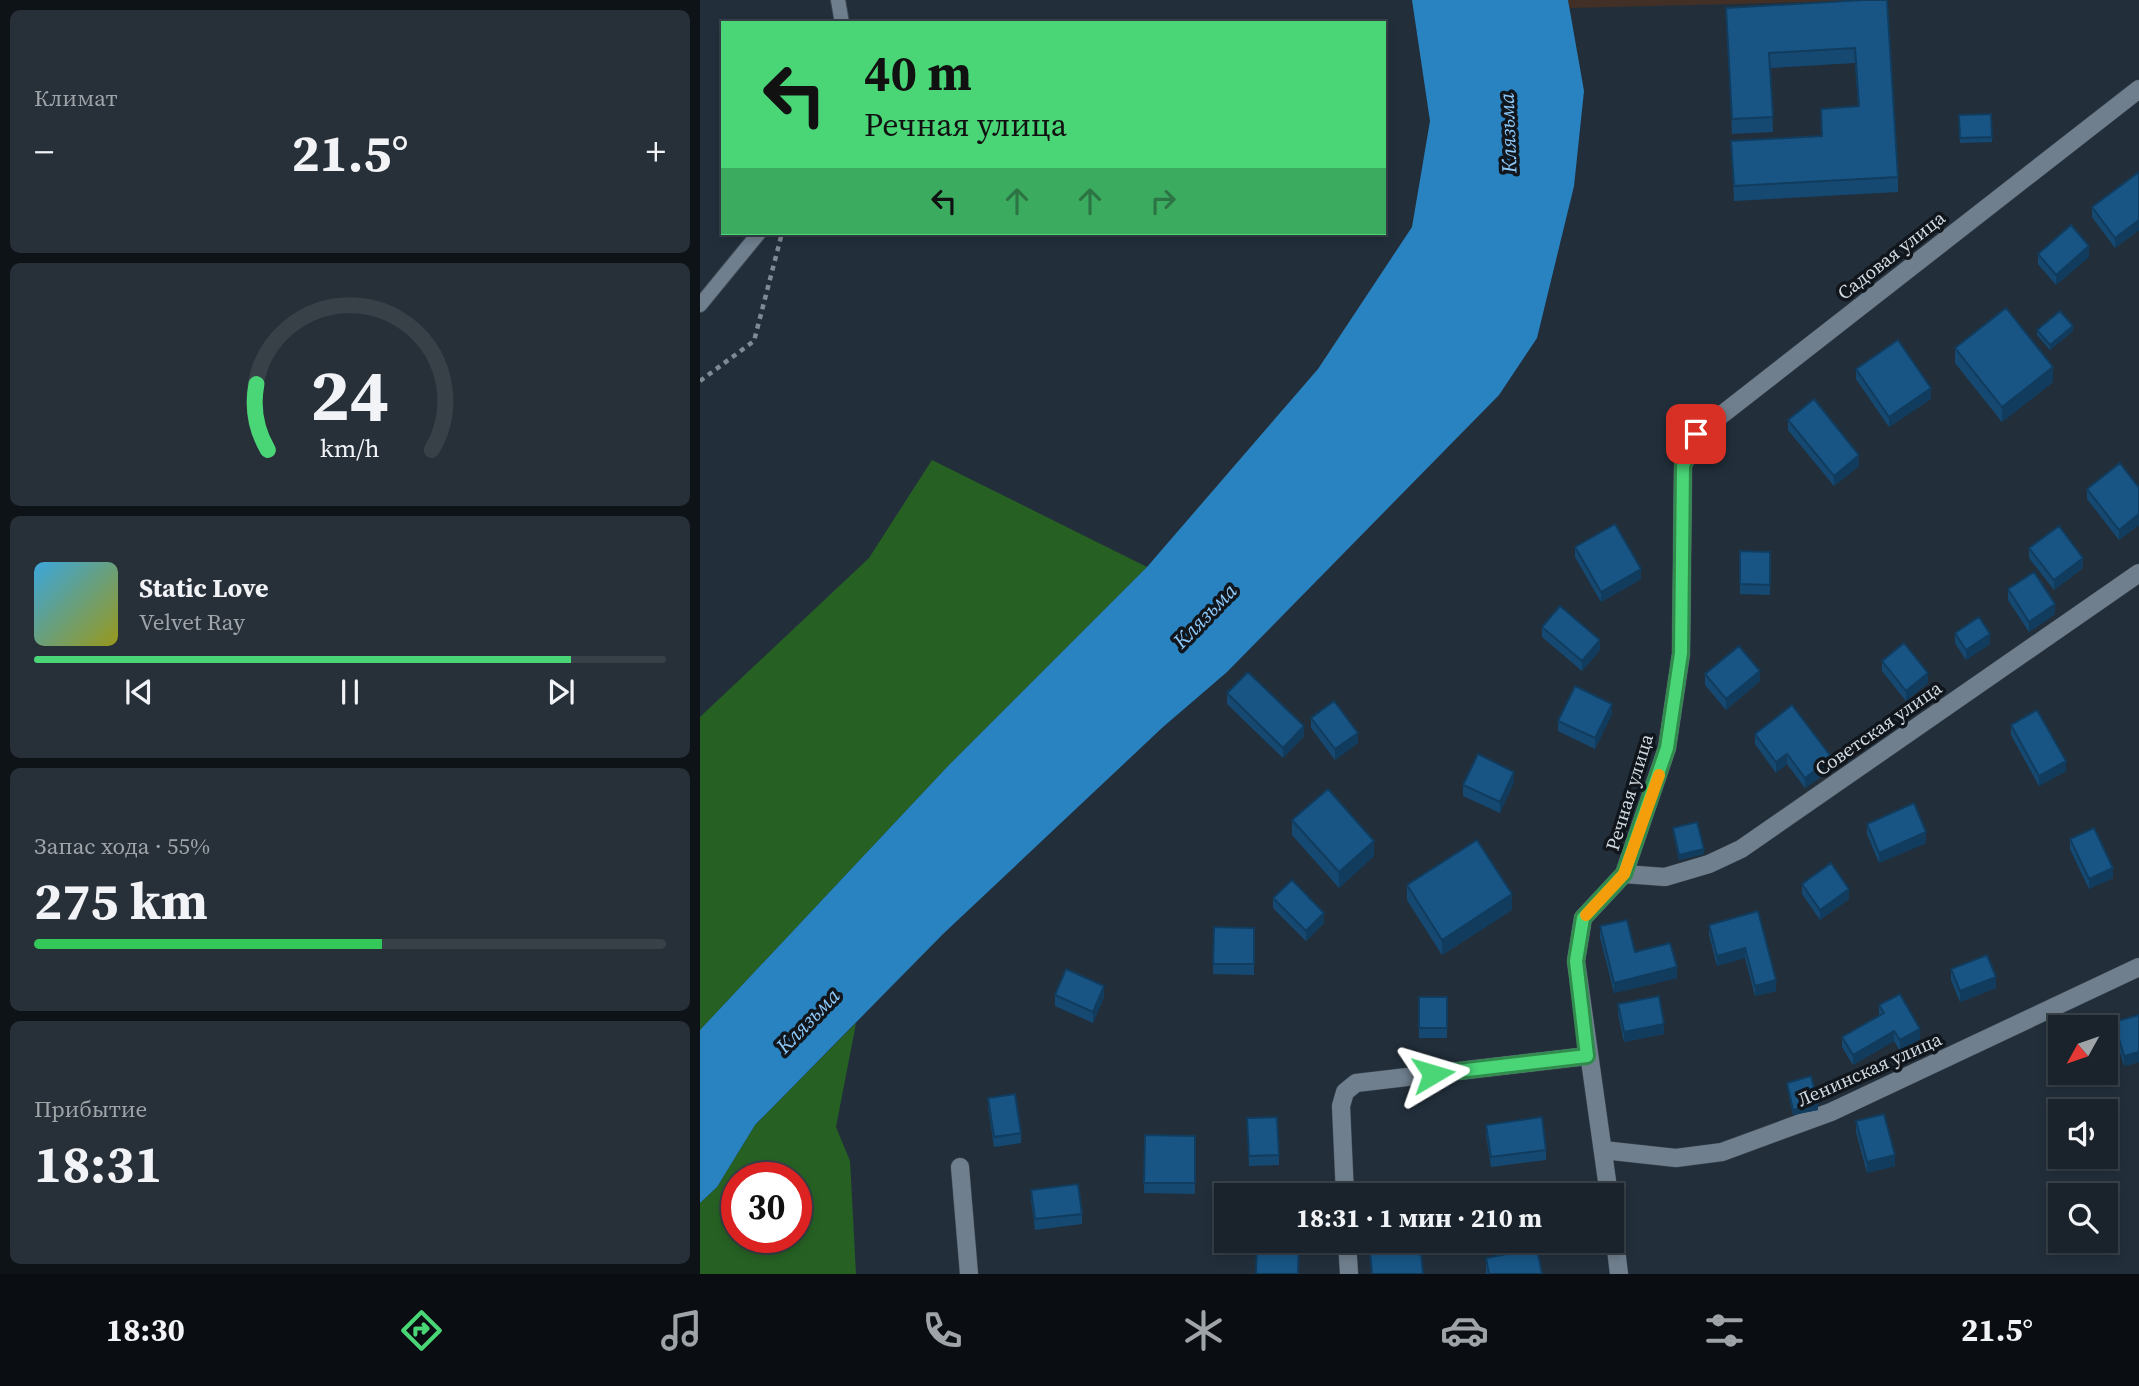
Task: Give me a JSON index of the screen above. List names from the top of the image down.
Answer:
{
  "streets": {
    "street": [
      "Садовая улица",
      "Советская улица",
      "Речная улица",
      "Ленинская улица"
    ]
  },
  "crossings": [
    ["Садовая улица", "Речная улица"],
    ["Советская улица", "Речная улица"],
    ["Речная улица", "Ленинская улица"]
  ],
  "water": ["Клязьма"],
  "north": "bottom left",
  "page": {
    "tile": [
      "Климат",
      ["Запас хода · 55%", "275 km"],
      ["Прибытие", "18:31"]
    ],
    "turn": ["40 m", "Речная улица"],
    "heat": ["−", "21.5°", "+"],
    "song": ["Static Love", "Velvet Ray"],
    "limit": "30",
    "trip": "18:31 · 1 мин · 210 m",
    "tabs": ["18:30", "21.5°"],
    "gauge": ["24", "km/h"]
  }
}
